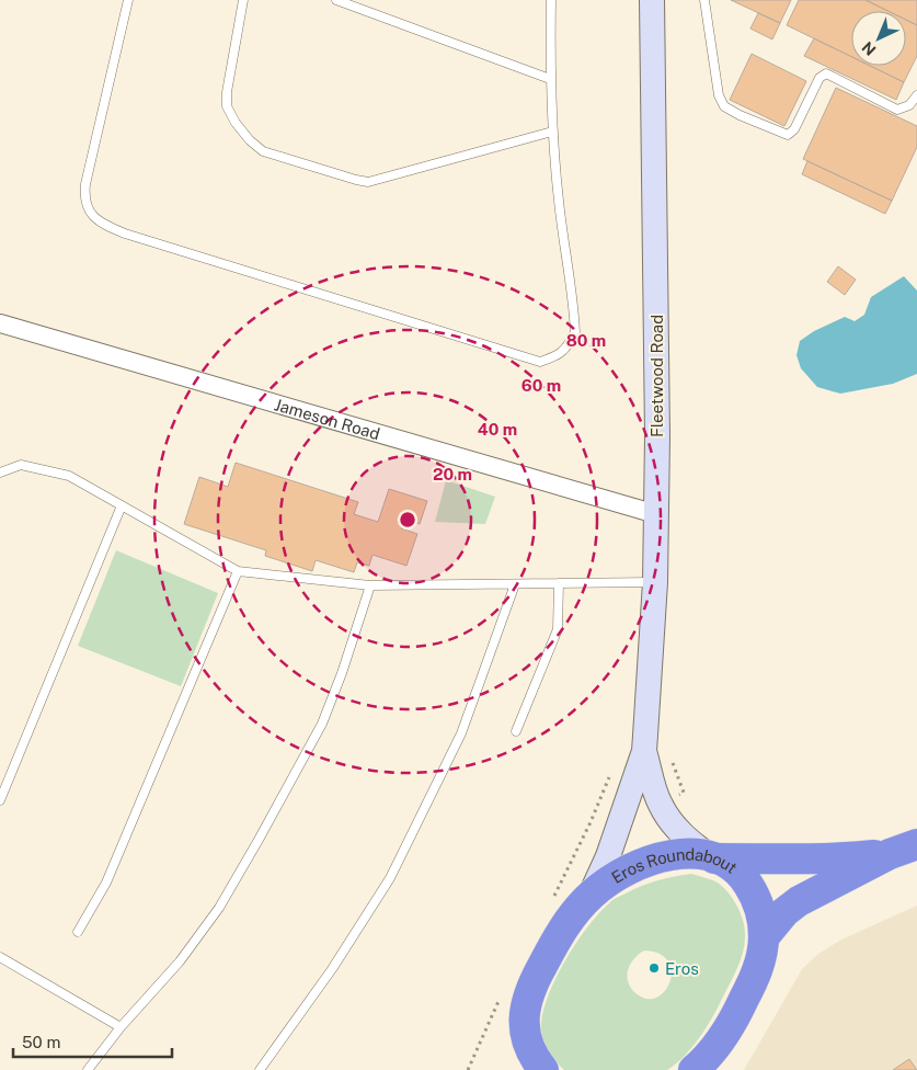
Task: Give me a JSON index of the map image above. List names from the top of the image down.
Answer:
{
  "streets": {
    "highway": ["Eros Roundabout"],
    "main road": ["Fleetwood Road"],
    "street": ["Jameson Road"]
  },
  "crossings": [
    ["Fleetwood Road", "Jameson Road"],
    ["Fleetwood Road", "Eros Roundabout"]
  ],
  "places": ["Eros"],
  "scale_bar": "50 m",
  "north": "bottom left",
  "rings": [
    "80 m",
    "60 m",
    "40 m",
    "20 m"
  ]
}
